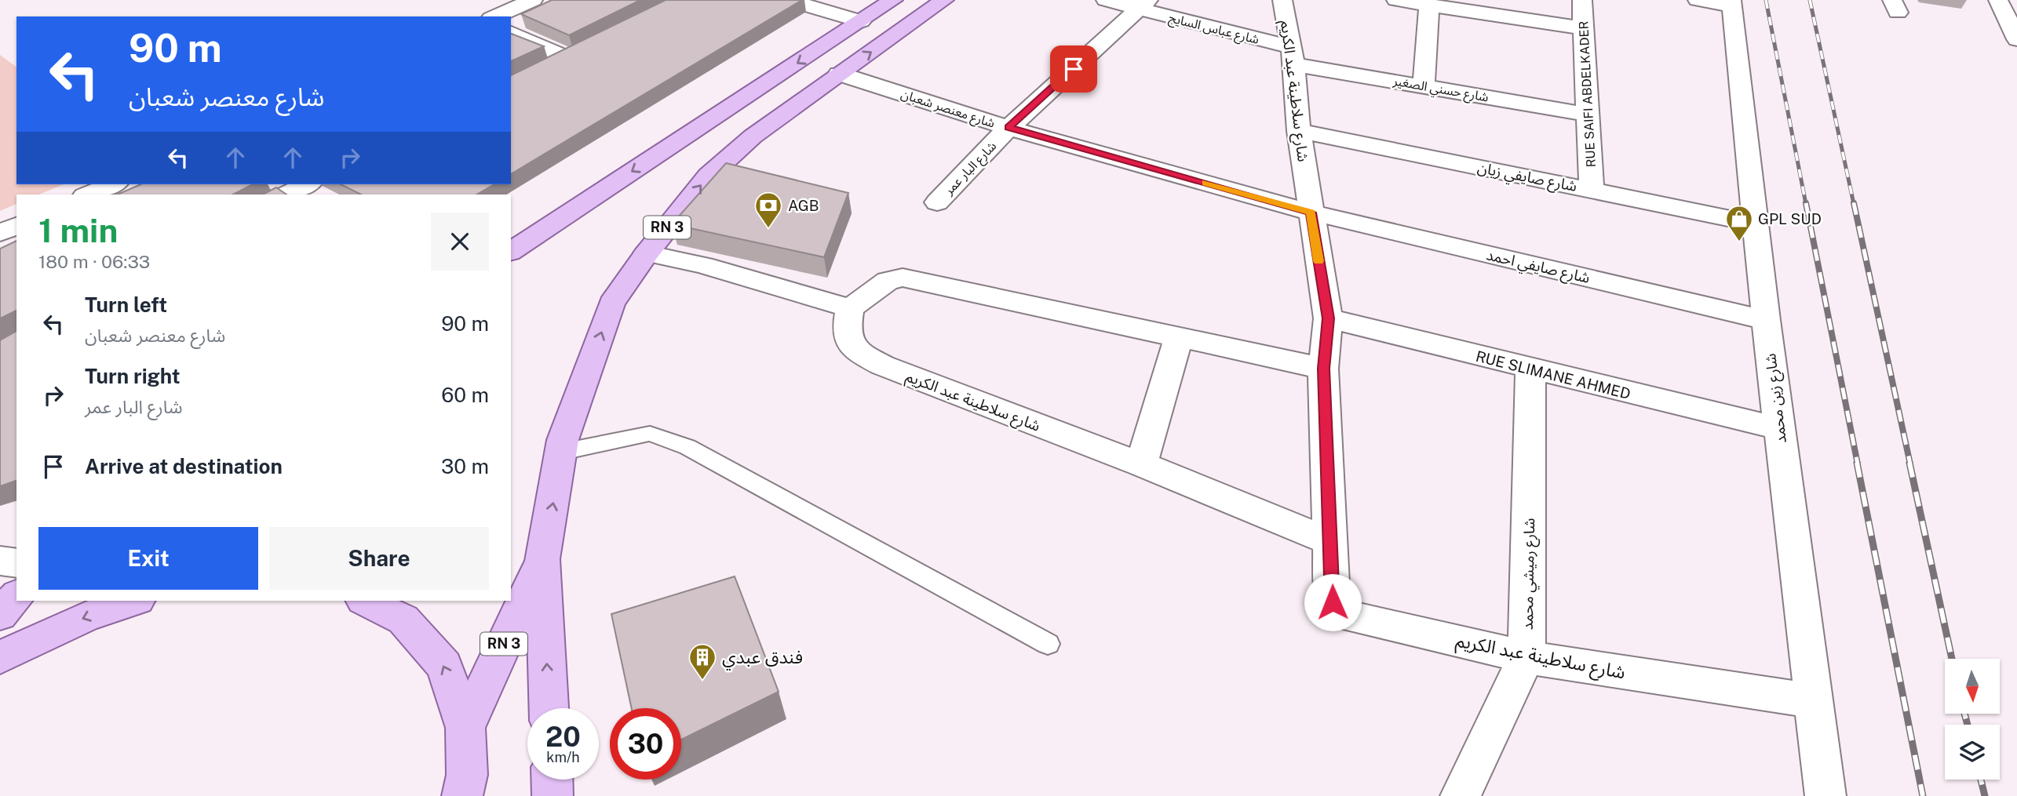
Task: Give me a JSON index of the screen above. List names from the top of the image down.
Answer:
{
  "streets": {
    "main road": ["RN 3"],
    "street": [
      "شارع عباس السايح",
      "شارع حسني الصغير",
      "شارع سلاطينة عبد الكريم",
      "RUE SAIFI ABDELKADER",
      "شارع معنصر شعبان",
      "شارع البار عمر",
      "شارع صايفي زيان",
      "شارع صايفي احمد",
      "RUE SLIMANE AHMED",
      "شارع زين محمد",
      "شارع رميشي محمد"
    ]
  },
  "crossings": [
    ["شارع عباس السايح", "شارع حسني الصغير"],
    ["شارع عباس السايح", "شارع سلاطينة عبد الكريم"],
    ["شارع عباس السايح", "شارع البار عمر"],
    ["شارع حسني الصغير", "شارع سلاطينة عبد الكريم"],
    ["شارع حسني الصغير", "RUE SAIFI ABDELKADER"],
    ["شارع سلاطينة عبد الكريم", "شارع معنصر شعبان"],
    ["شارع سلاطينة عبد الكريم", "شارع صايفي زيان"],
    ["شارع سلاطينة عبد الكريم", "شارع صايفي احمد"],
    ["شارع سلاطينة عبد الكريم", "RUE SLIMANE AHMED"],
    ["شارع سلاطينة عبد الكريم", "شارع زين محمد"],
    ["شارع سلاطينة عبد الكريم", "شارع رميشي محمد"],
    ["RUE SAIFI ABDELKADER", "شارع صايفي زيان"],
    ["شارع معنصر شعبان", "شارع البار عمر"],
    ["شارع معنصر شعبان", "RN 3"],
    ["شارع معنصر شعبان", "شارع صايفي احمد"],
    ["شارع صايفي زيان", "شارع زين محمد"],
    ["شارع صايفي احمد", "شارع زين محمد"],
    ["RUE SLIMANE AHMED", "شارع زين محمد"],
    ["RUE SLIMANE AHMED", "شارع رميشي محمد"]
  ],
  "places": {
    "bank": ["AGB"],
    "shop": ["GPL SUD"],
    "building": ["فندق عبدي"]
  },
  "north": "bottom",
  "page": {
    "turn": ["90 m", "شارع معنصر شعبان"],
    "heading": ["1 min", "180 m · 06:33"],
    "list": [
      {
        "name": "Turn left",
        "note": "شارع معنصر شعبان",
        "value": "90 m"
      },
      {
        "name": "Turn right",
        "note": "شارع البار عمر",
        "value": "60 m"
      },
      {
        "name": "Arrive at destination",
        "value": "30 m"
      }
    ],
    "buttons": ["Exit", "Share"],
    "speed": "20 km/h",
    "limit": "30"
  }
}
